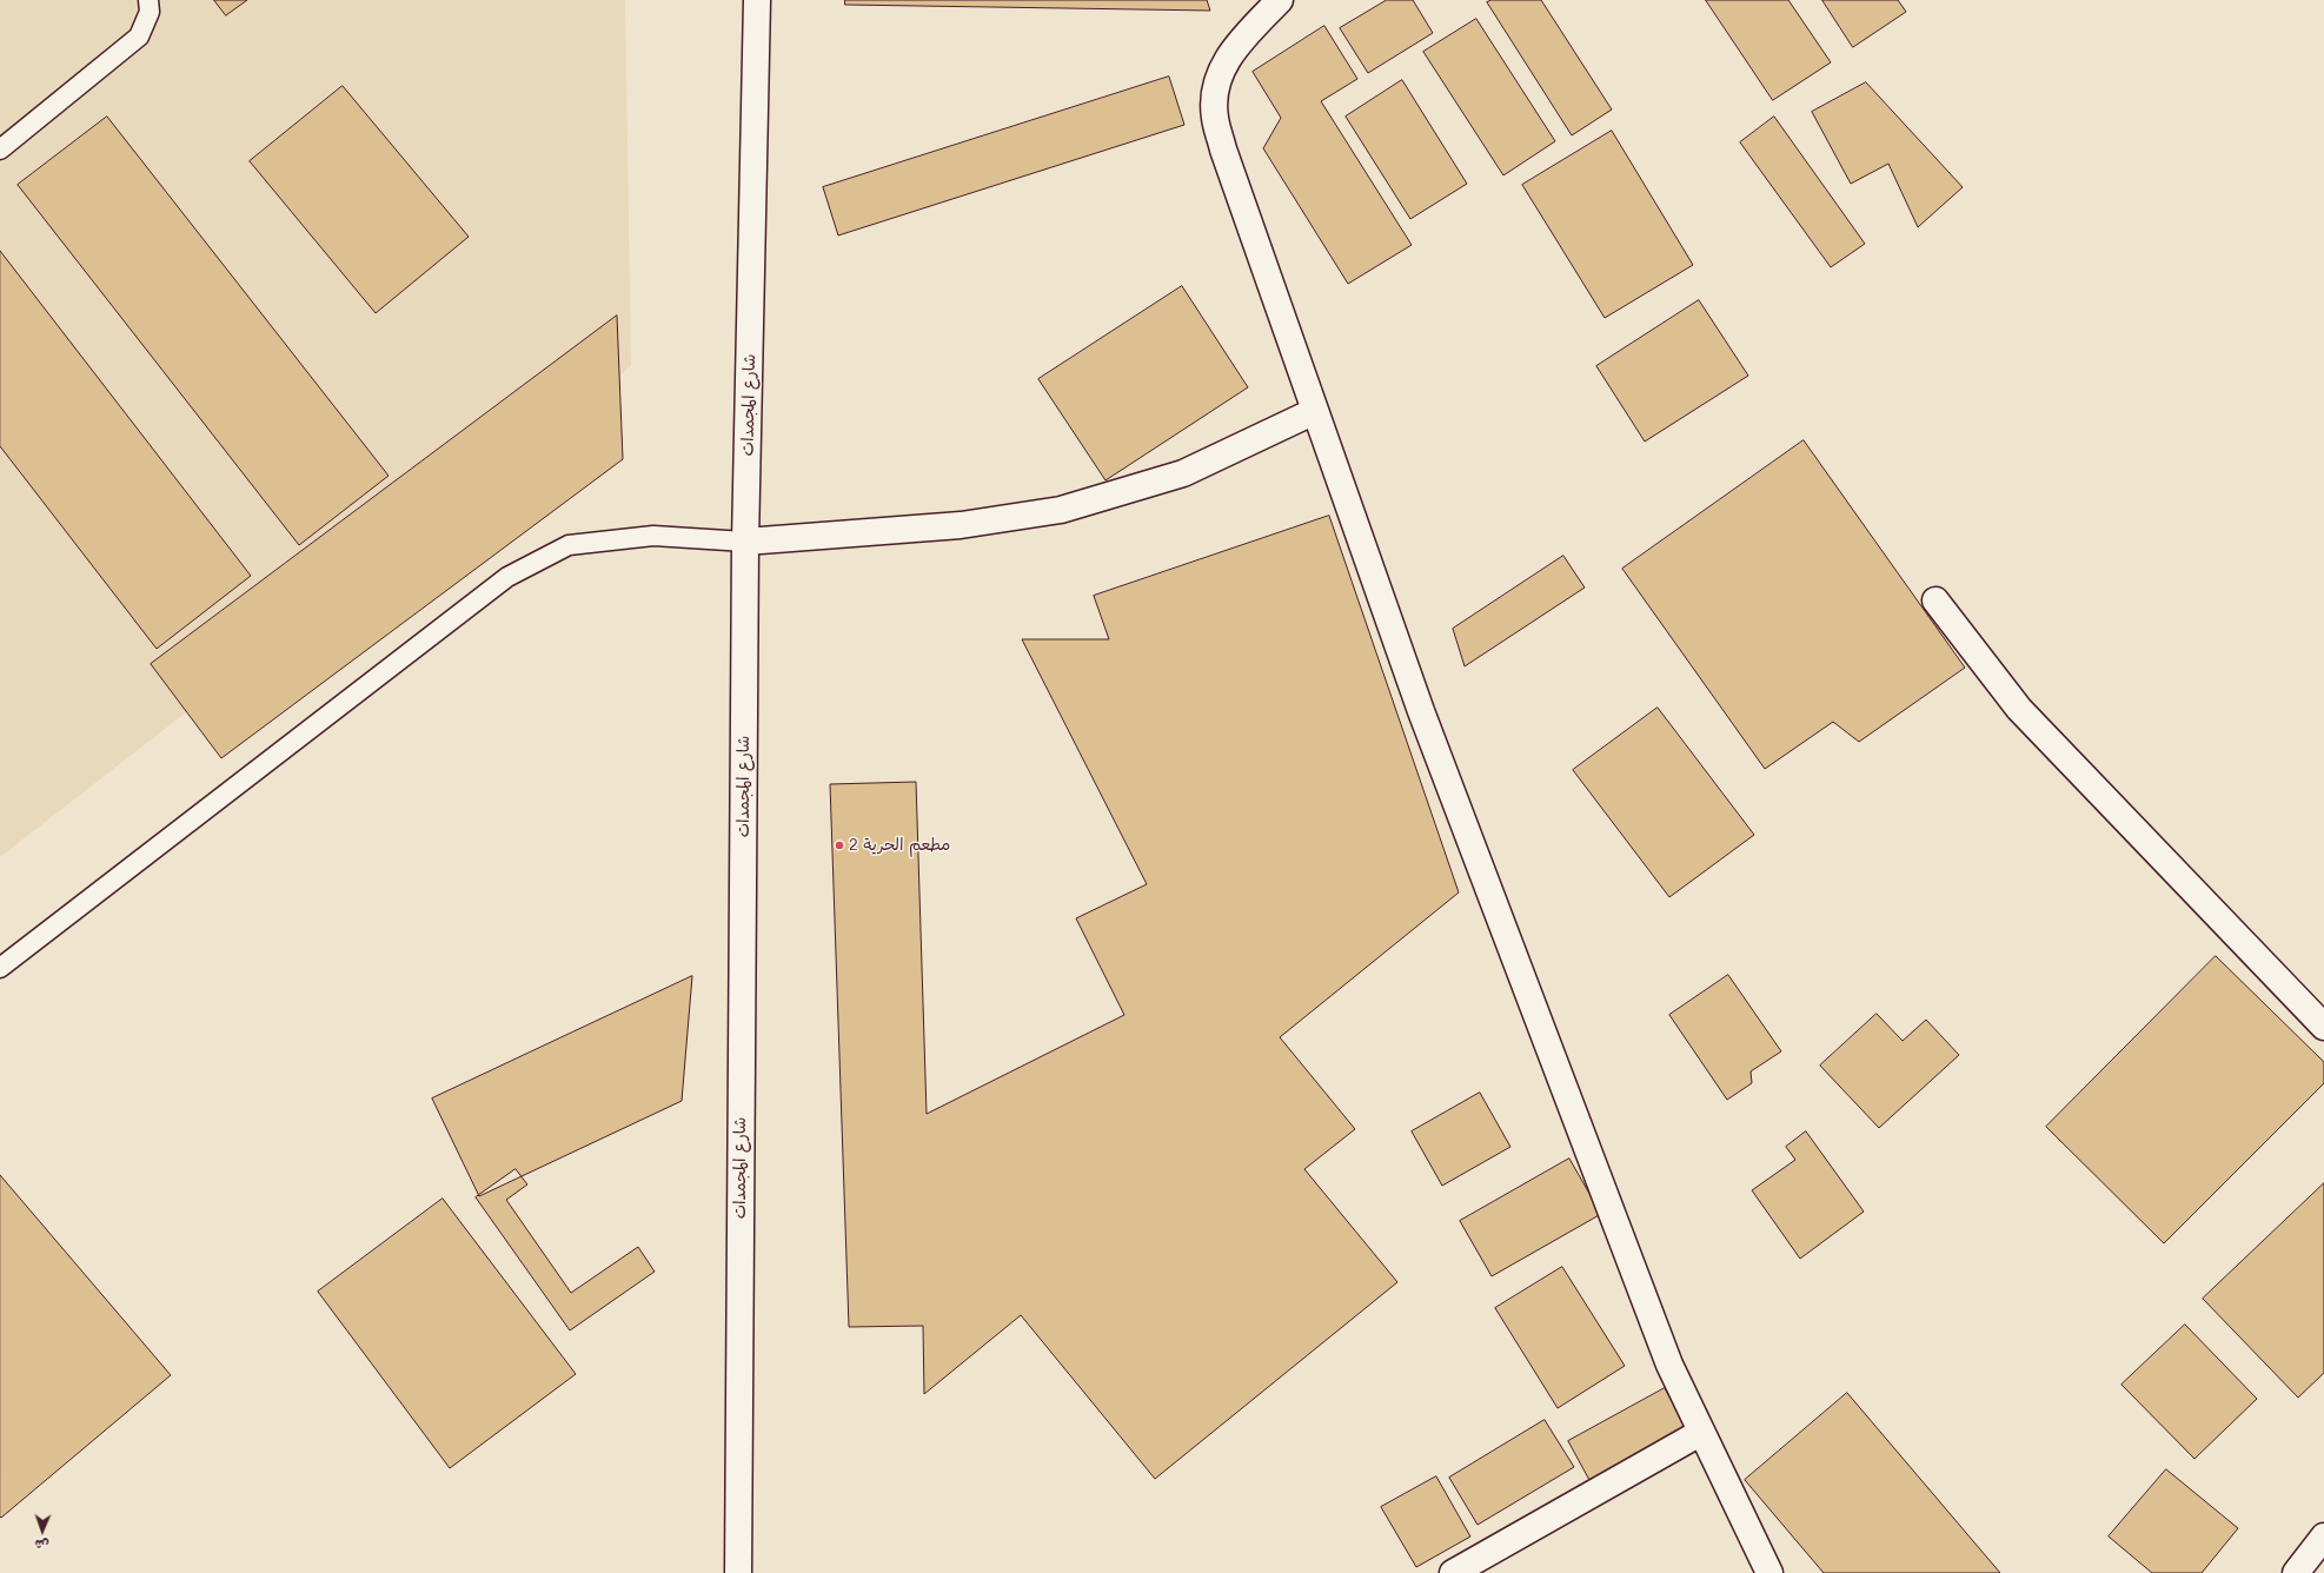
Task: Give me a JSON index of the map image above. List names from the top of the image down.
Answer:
{
  "streets": {
    "street": ["شارع المجمدات"]
  },
  "places": ["مطعم الحرية 2"],
  "north": "bottom"
}
